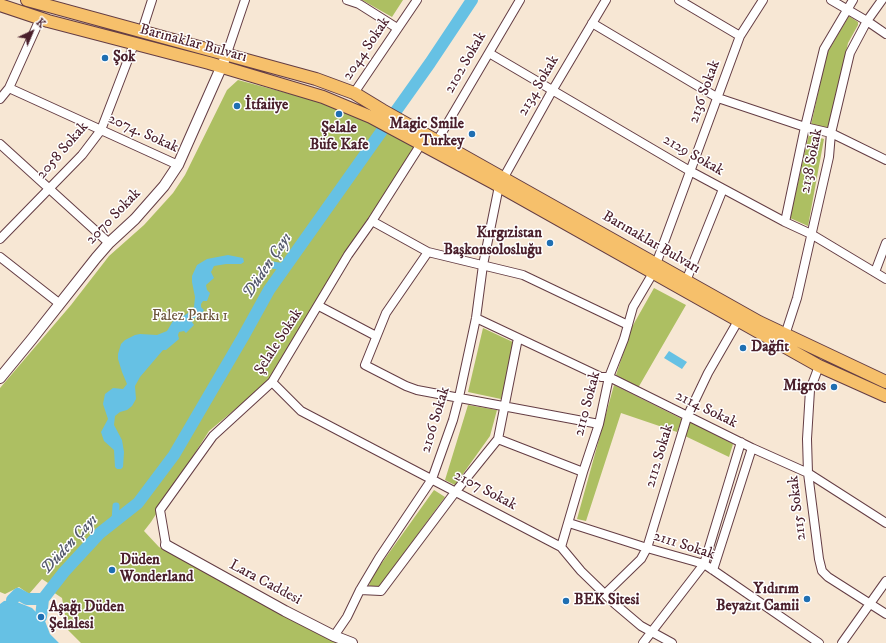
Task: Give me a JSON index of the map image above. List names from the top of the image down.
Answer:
{
  "streets": {
    "main road": ["Barınaklar Bulvarı"],
    "street": [
      "2044 Sokak",
      "2102 Sokak",
      "2134 Sokak",
      "2136 Sokak",
      "2074. Sokak",
      "2058 Sokak",
      "2129 Sokak",
      "2138 Sokak",
      "2070 Sokak",
      "Şelale Sokak",
      "2110 Sokak",
      "2114 Sokak",
      "2106 Sokak",
      "2112 Sokak",
      "2107 Sokak",
      "2115 Sokak",
      "2111 Sokak",
      "Lara Caddesi"
    ]
  },
  "crossings": [
    ["Barınaklar Bulvarı", "2044 Sokak"],
    ["Barınaklar Bulvarı", "2102 Sokak"],
    ["Barınaklar Bulvarı", "2134 Sokak"],
    ["Barınaklar Bulvarı", "2136 Sokak"],
    ["Barınaklar Bulvarı", "2058 Sokak"],
    ["Barınaklar Bulvarı", "2138 Sokak"],
    ["Barınaklar Bulvarı", "2070 Sokak"],
    ["Barınaklar Bulvarı", "2110 Sokak"],
    ["Barınaklar Bulvarı", "2106 Sokak"],
    ["Barınaklar Bulvarı", "2112 Sokak"],
    ["Barınaklar Bulvarı", "2115 Sokak"],
    ["2102 Sokak", "2129 Sokak"],
    ["2134 Sokak", "2129 Sokak"],
    ["2134 Sokak", "2106 Sokak"],
    ["2136 Sokak", "2129 Sokak"],
    ["2136 Sokak", "2110 Sokak"],
    ["2074. Sokak", "2058 Sokak"],
    ["2074. Sokak", "2070 Sokak"],
    ["2129 Sokak", "2138 Sokak"],
    ["Şelale Sokak", "2107 Sokak"],
    ["Şelale Sokak", "Lara Caddesi"],
    ["2110 Sokak", "2114 Sokak"],
    ["2110 Sokak", "2107 Sokak"],
    ["2110 Sokak", "2111 Sokak"],
    ["2114 Sokak", "2106 Sokak"],
    ["2114 Sokak", "2112 Sokak"],
    ["2114 Sokak", "2107 Sokak"],
    ["2114 Sokak", "2111 Sokak"],
    ["2106 Sokak", "2107 Sokak"],
    ["2106 Sokak", "Lara Caddesi"],
    ["2112 Sokak", "2107 Sokak"],
    ["2112 Sokak", "2111 Sokak"]
  ],
  "water": ["Düden Çayı"],
  "parks": ["Falez Parkı 1"],
  "places": [
    "Şok",
    "İtfaiiye",
    "Şelale Büfe Kafe",
    "Magic Smile Turkey",
    "Kırgızistan Başkonsolosluğu",
    "Dağfit",
    "Migros",
    "Düden Wonderland",
    "Yıdırım Beyazıt Camii",
    "BEK Sitesi",
    "Aşağı Düden Şelalesi"
  ],
  "north": "top right"
}
